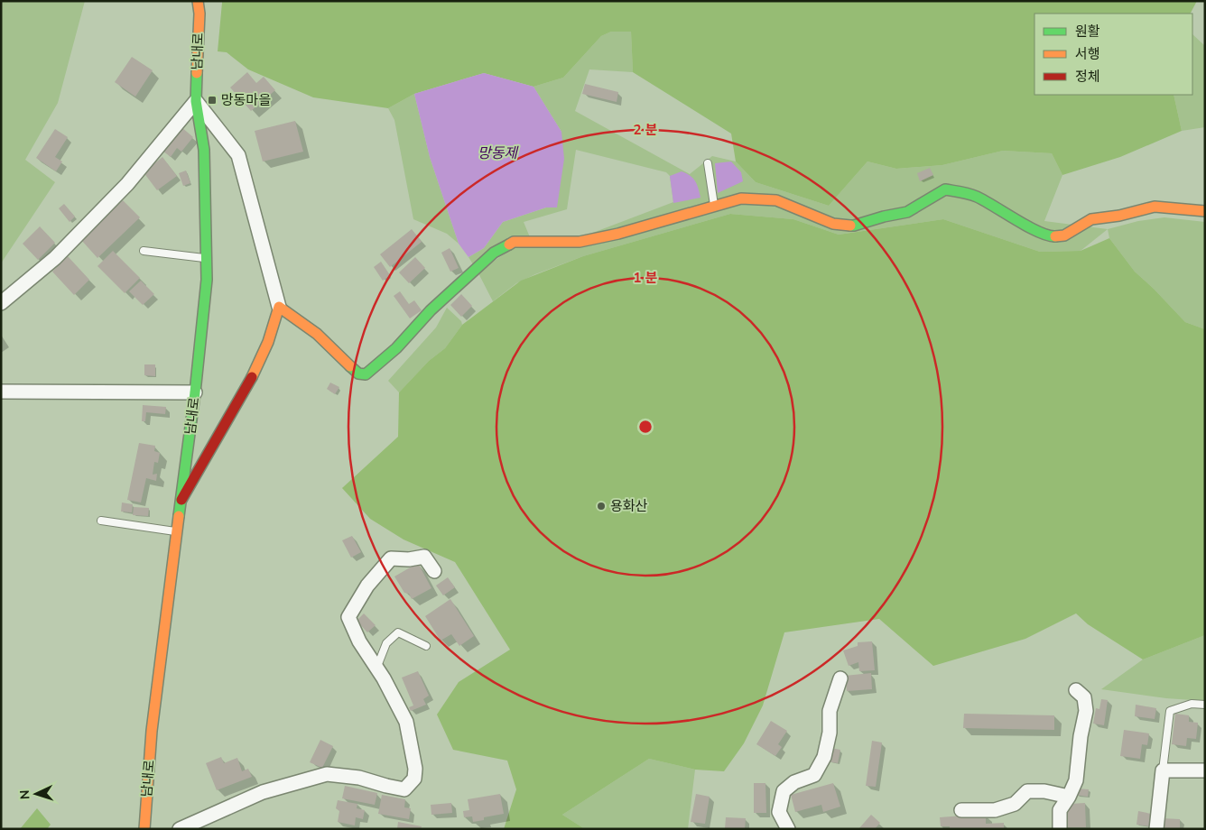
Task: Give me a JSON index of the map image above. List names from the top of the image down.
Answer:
{
  "streets": {
    "street": ["남내로"]
  },
  "water": ["망동제"],
  "places": {
    "transit": ["망동마을"],
    "other": ["용화산"]
  },
  "legend": ["원활", "서행", "정체"],
  "north": "left",
  "rings": ["2 분", "1 분"]
}
